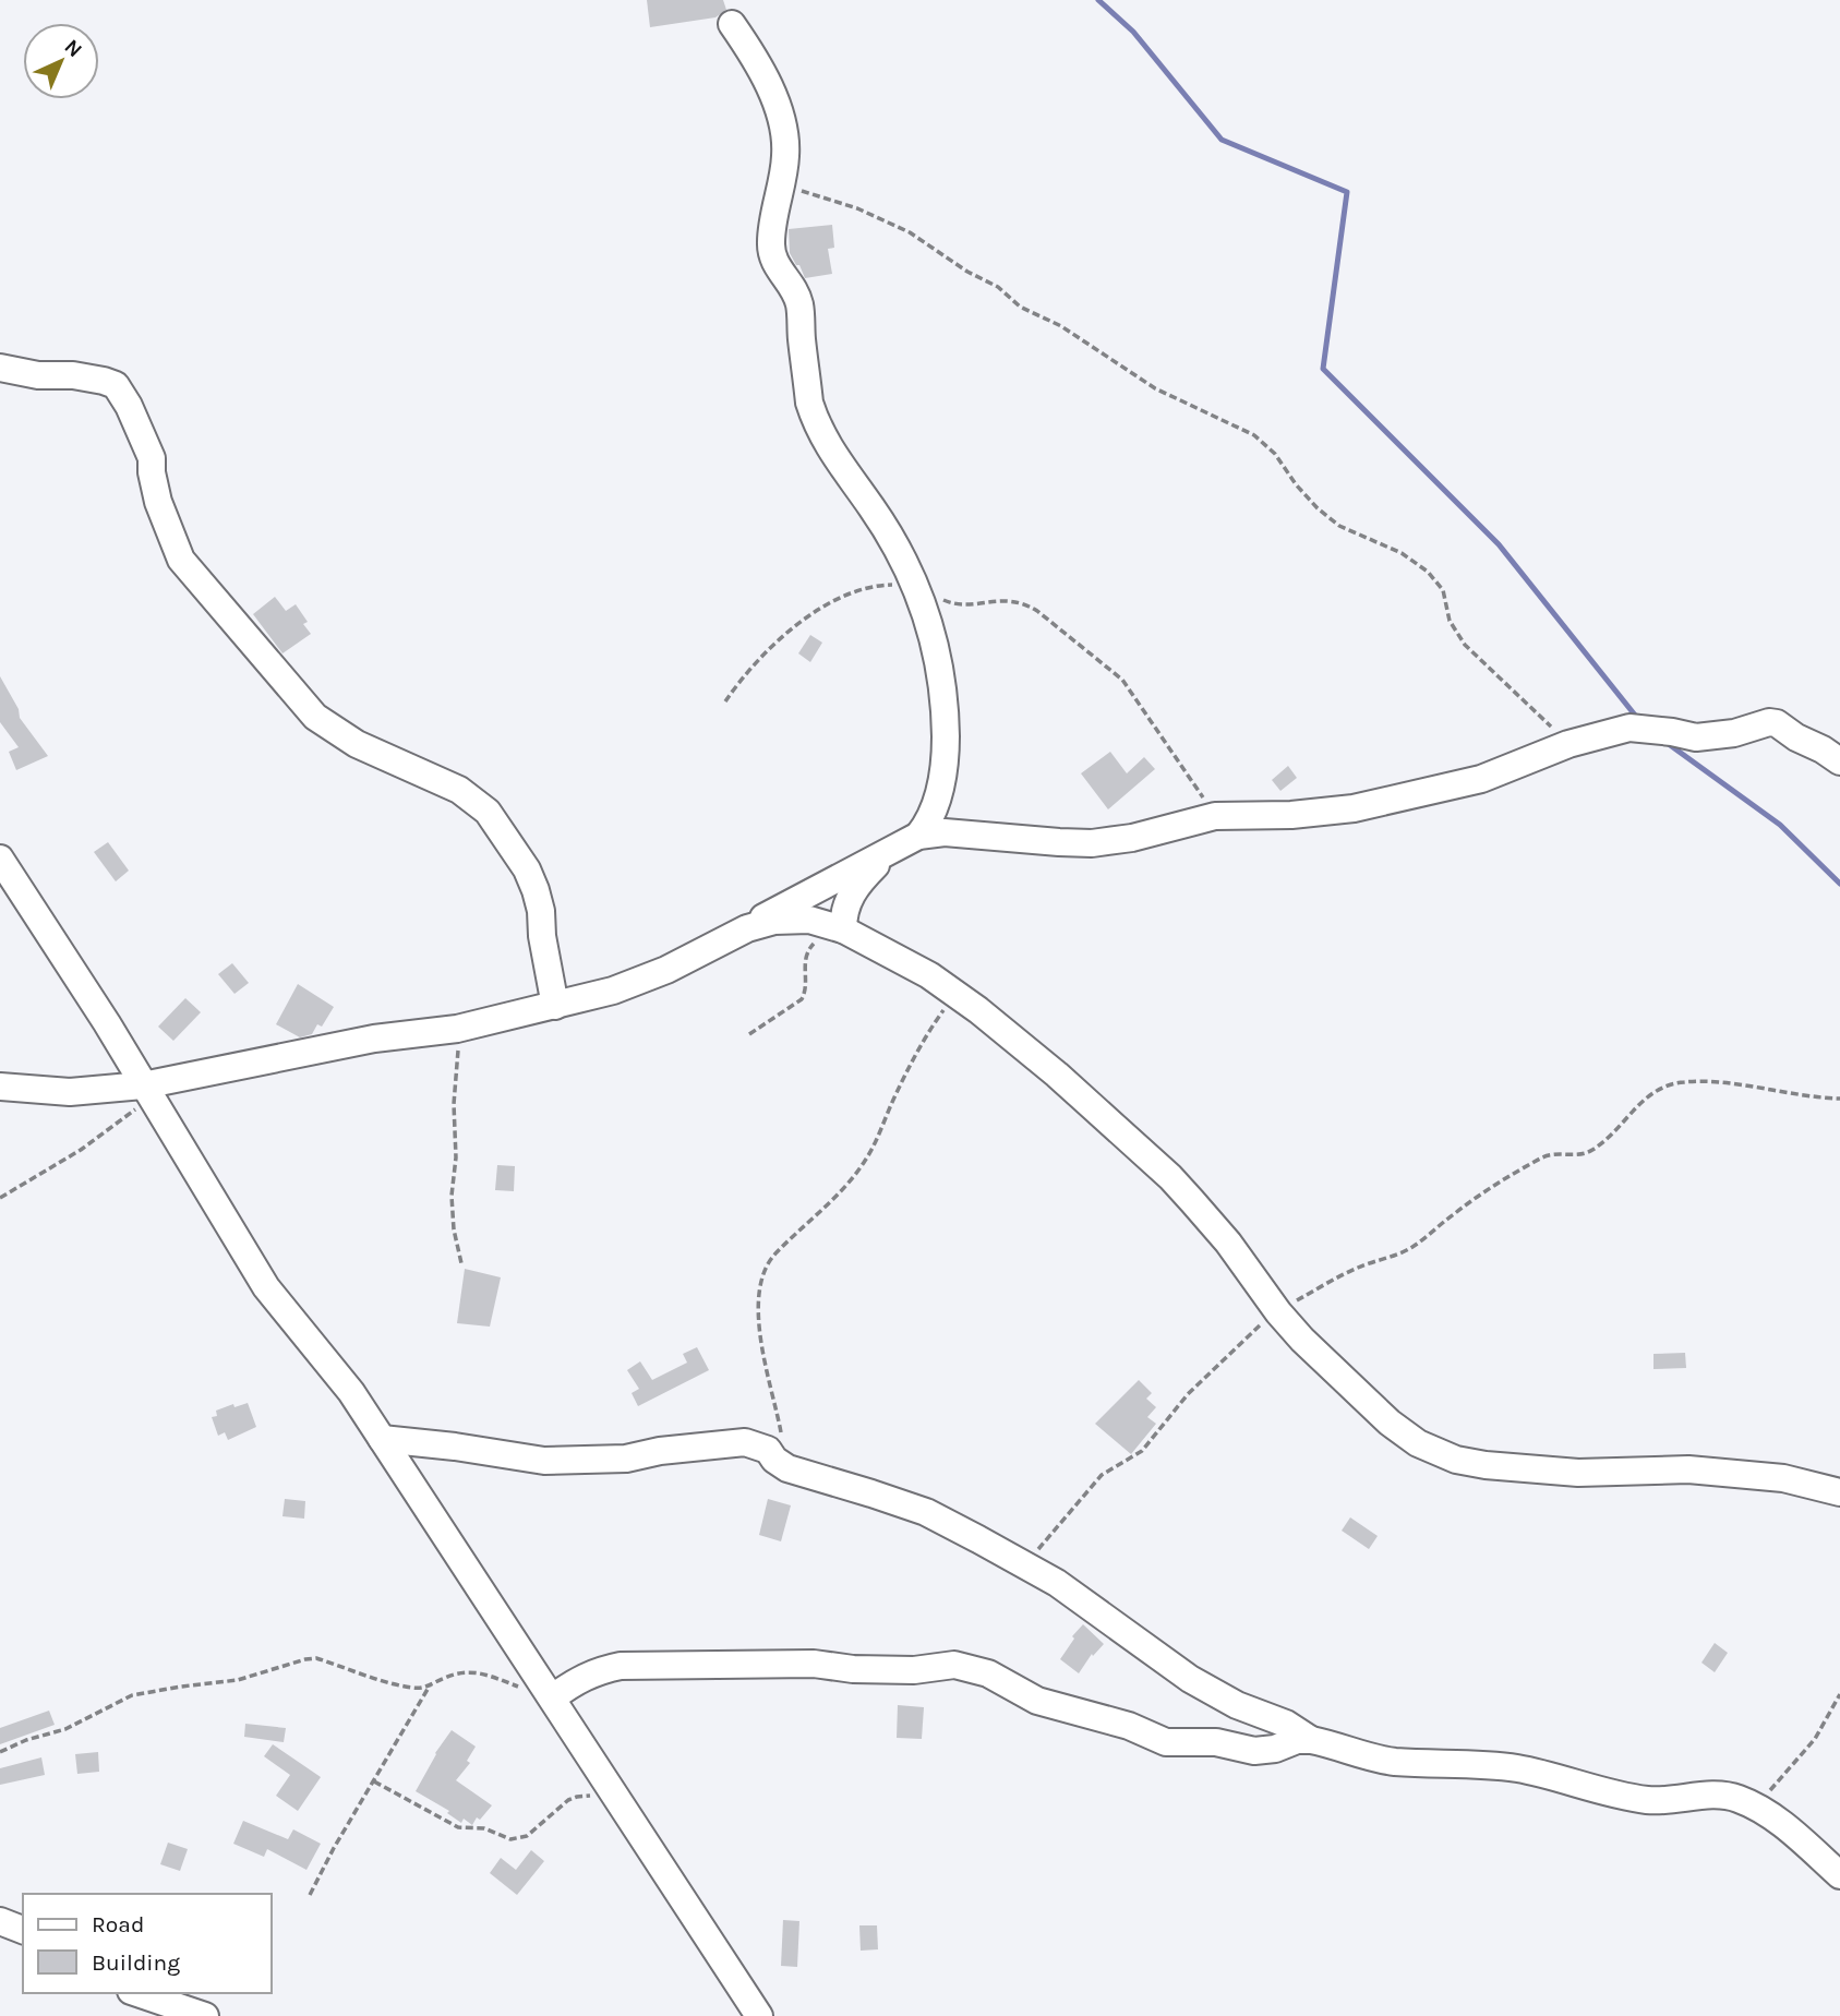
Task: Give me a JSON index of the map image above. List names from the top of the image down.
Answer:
{
  "legend": ["Road", "Building"],
  "north": "top right"
}
